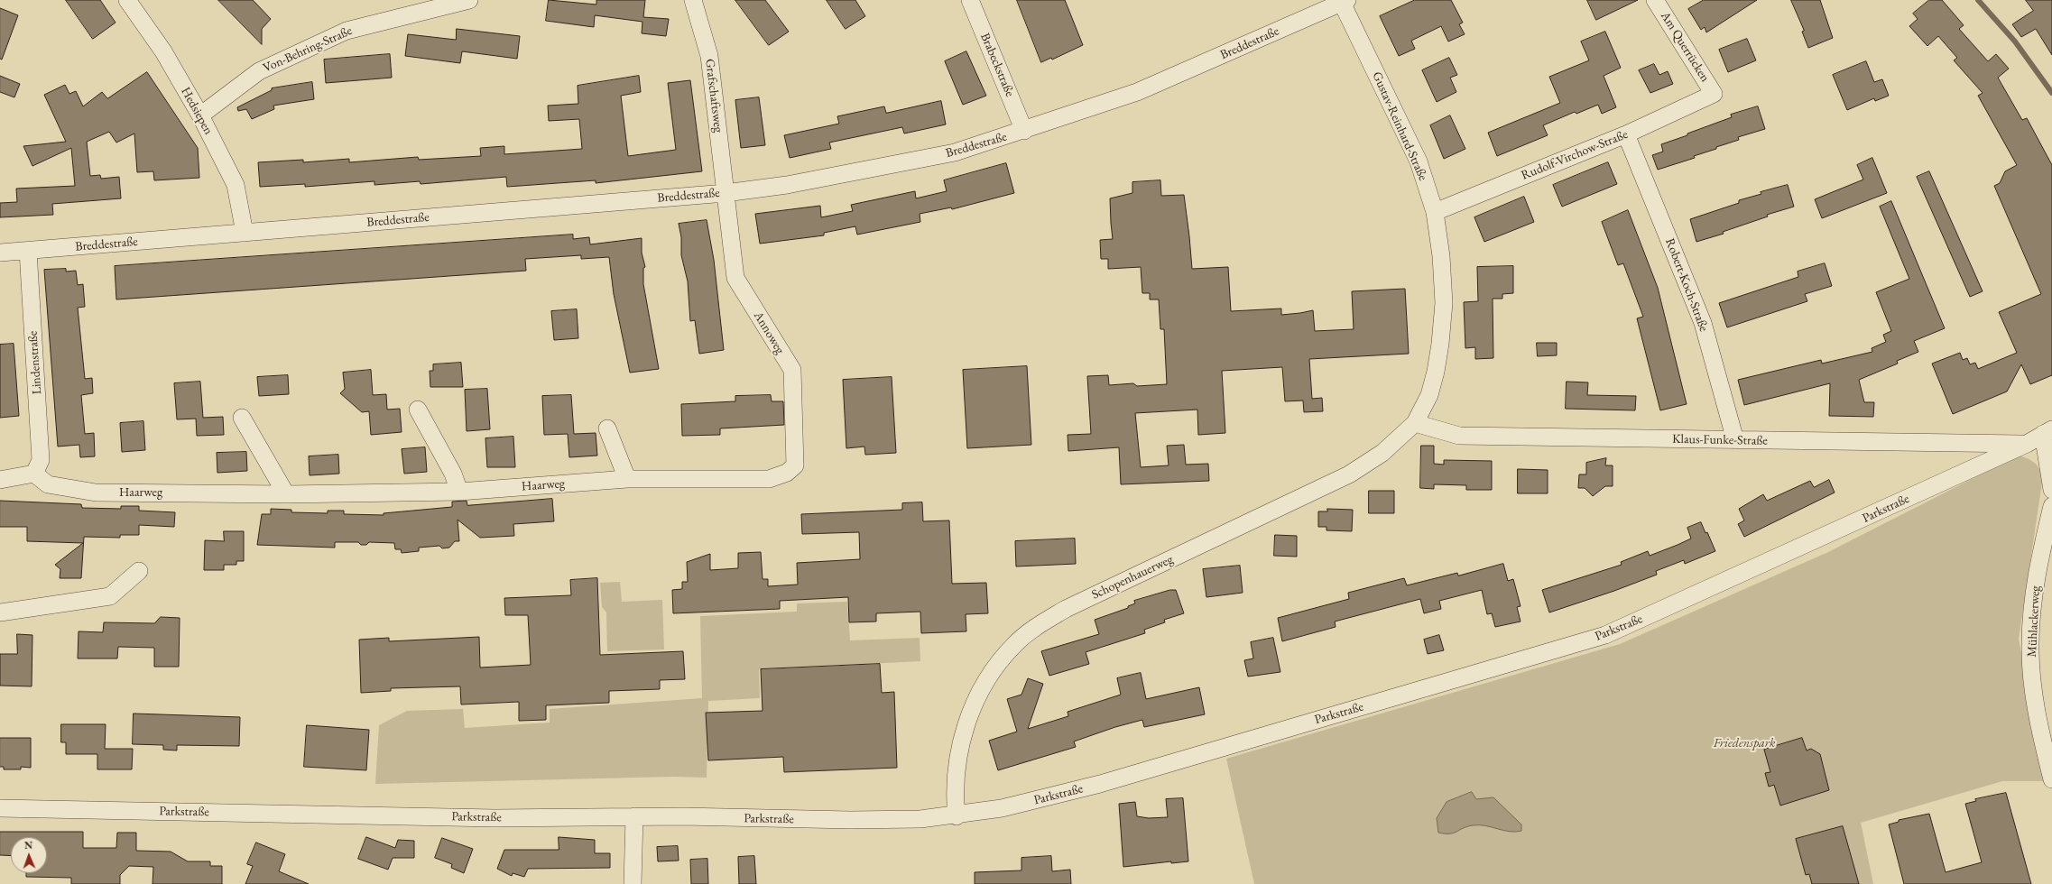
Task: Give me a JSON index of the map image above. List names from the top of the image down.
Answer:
{
  "streets": {
    "street": [
      "Breddestraße",
      "Am Querrücken",
      "Von-Behring-Straße",
      "Brabeckstraße",
      "Grafschaftsweg",
      "Hedsiepen",
      "Gustav-Reinhard-Straße",
      "Rudolf-Virchow-Straße",
      "Robert-Koch-Straße",
      "Annoweg",
      "Lindenstraße",
      "Klaus-Funke-Straße",
      "Haarweg",
      "Parkstraße",
      "Schopenhauerweg",
      "Mühlackerweg"
    ]
  },
  "crossings": [
    ["Breddestraße", "Brabeckstraße"],
    ["Breddestraße", "Grafschaftsweg"],
    ["Breddestraße", "Hedsiepen"],
    ["Breddestraße", "Gustav-Reinhard-Straße"],
    ["Breddestraße", "Annoweg"],
    ["Breddestraße", "Lindenstraße"],
    ["Am Querrücken", "Rudolf-Virchow-Straße"],
    ["Von-Behring-Straße", "Hedsiepen"],
    ["Grafschaftsweg", "Annoweg"],
    ["Gustav-Reinhard-Straße", "Rudolf-Virchow-Straße"],
    ["Gustav-Reinhard-Straße", "Klaus-Funke-Straße"],
    ["Gustav-Reinhard-Straße", "Schopenhauerweg"],
    ["Rudolf-Virchow-Straße", "Robert-Koch-Straße"],
    ["Robert-Koch-Straße", "Klaus-Funke-Straße"],
    ["Annoweg", "Haarweg"],
    ["Lindenstraße", "Haarweg"],
    ["Klaus-Funke-Straße", "Parkstraße"],
    ["Klaus-Funke-Straße", "Schopenhauerweg"],
    ["Parkstraße", "Schopenhauerweg"]
  ],
  "parks": ["Friedenspark"],
  "north": "top"
}
